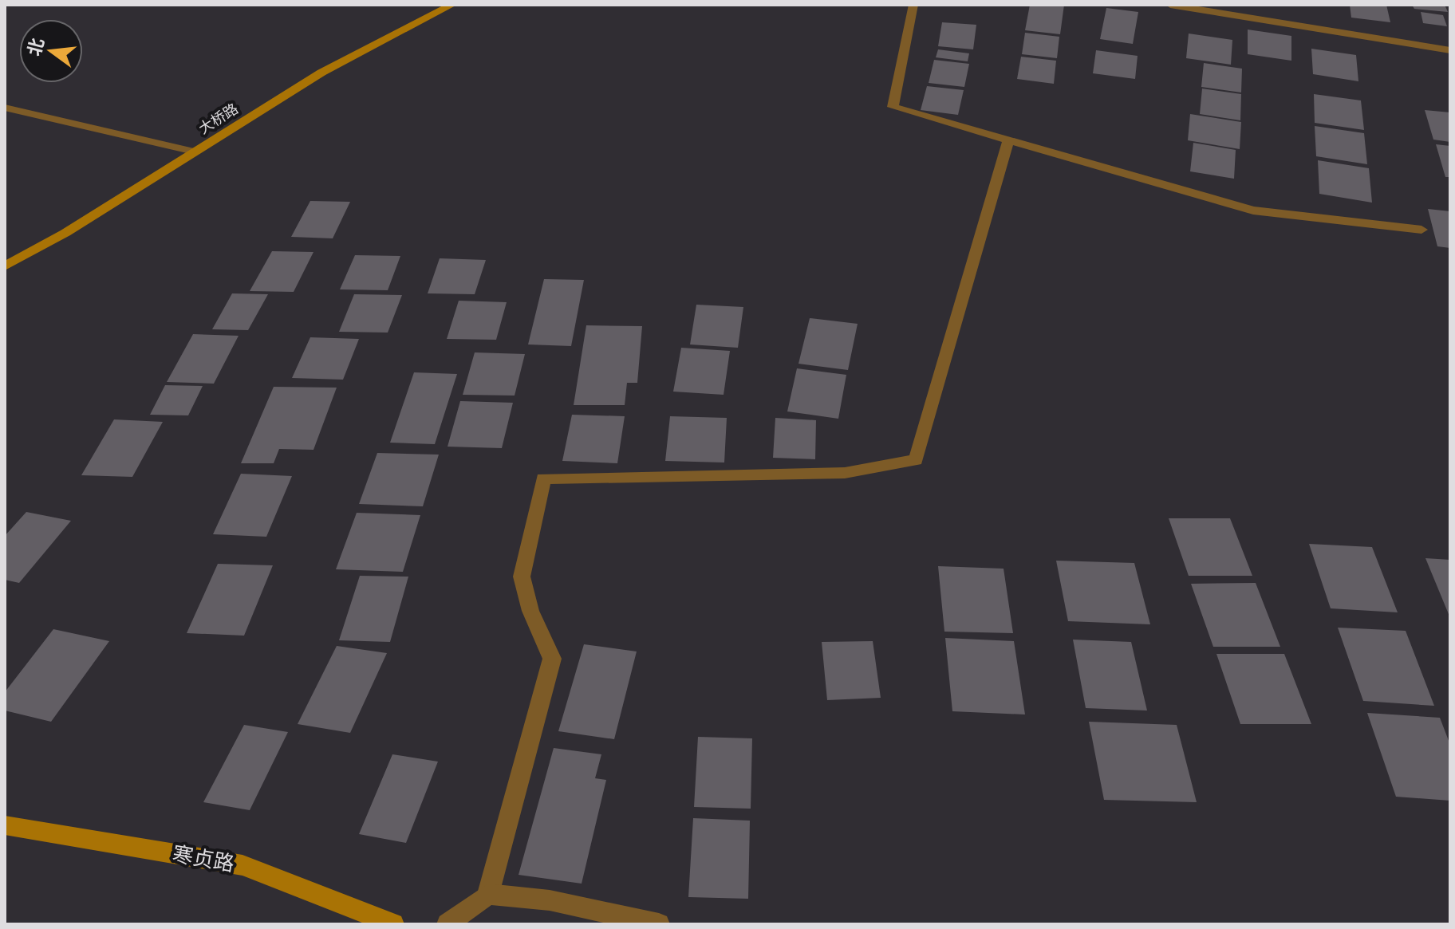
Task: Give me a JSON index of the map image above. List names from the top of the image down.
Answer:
{
  "streets": {
    "main road": ["大桥路", "寒贞路"]
  },
  "north": "left"
}
